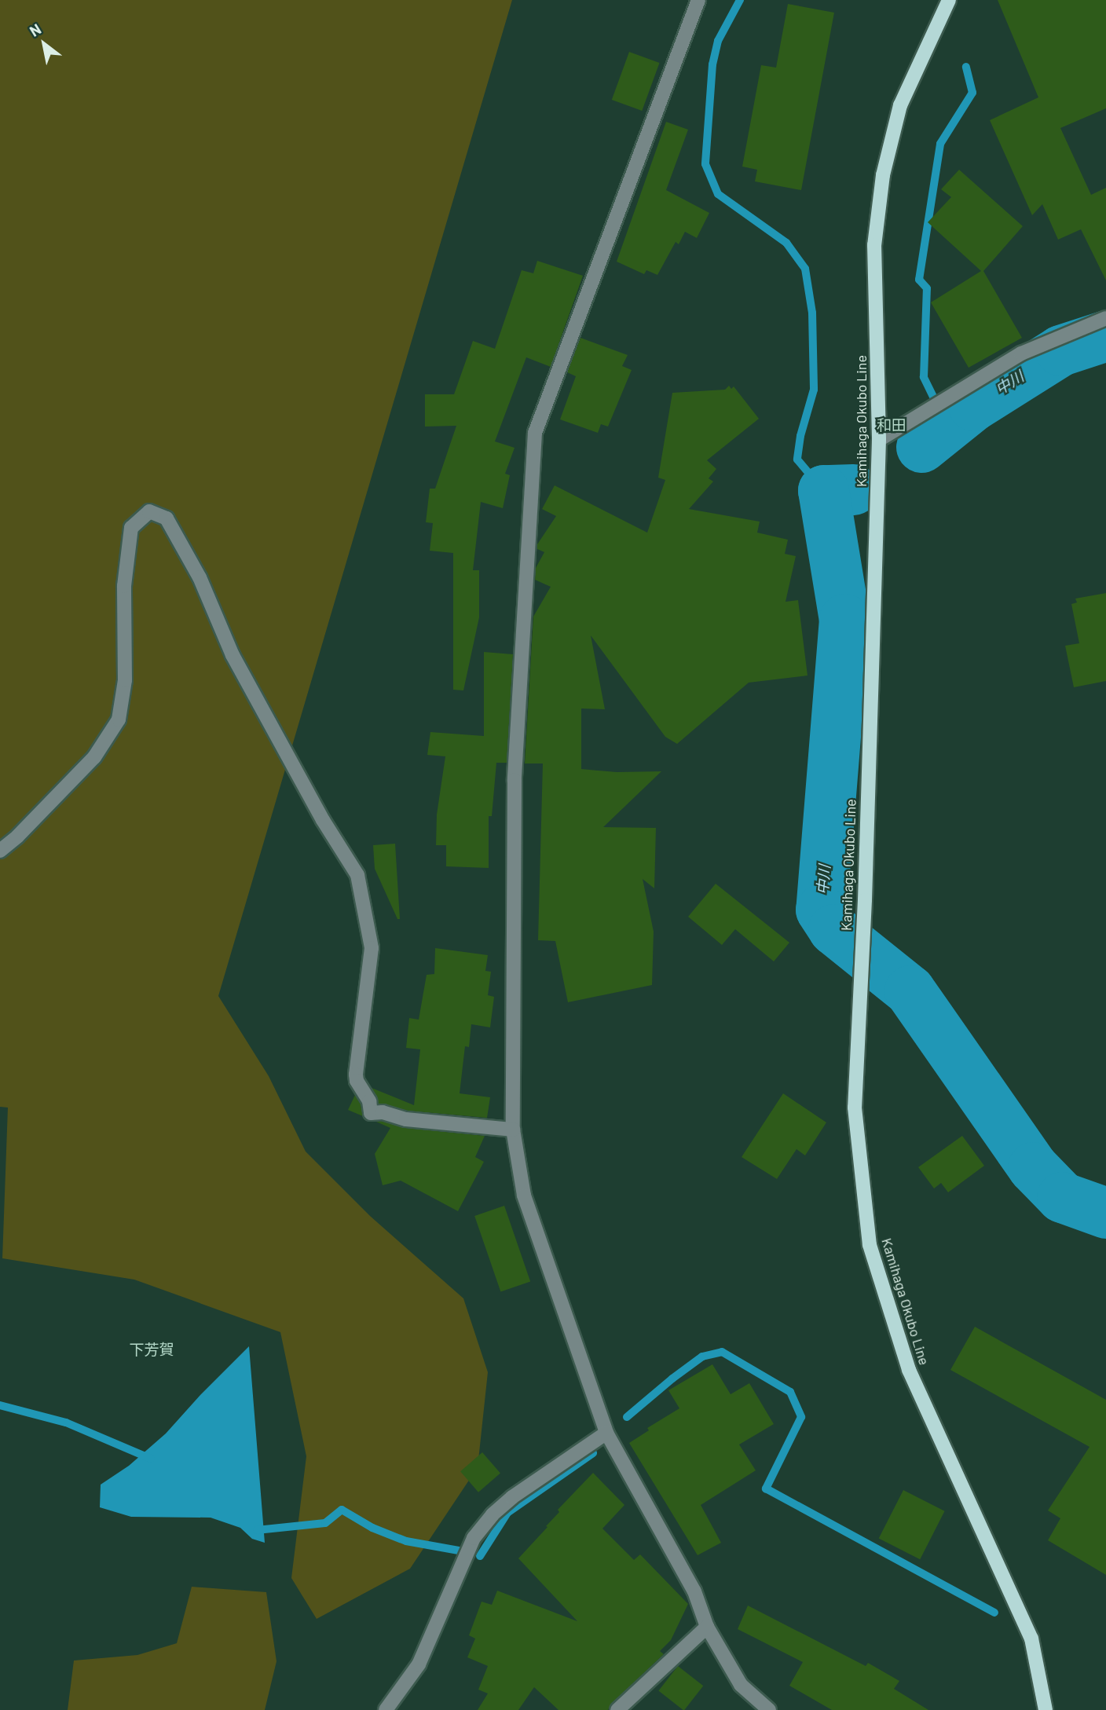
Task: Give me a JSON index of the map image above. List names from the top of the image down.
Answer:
{
  "streets": {
    "main road": ["Kamihaga Okubo Line"]
  },
  "districts": ["和田", "下芳賀"],
  "water": ["中川"],
  "north": "top left"
}
